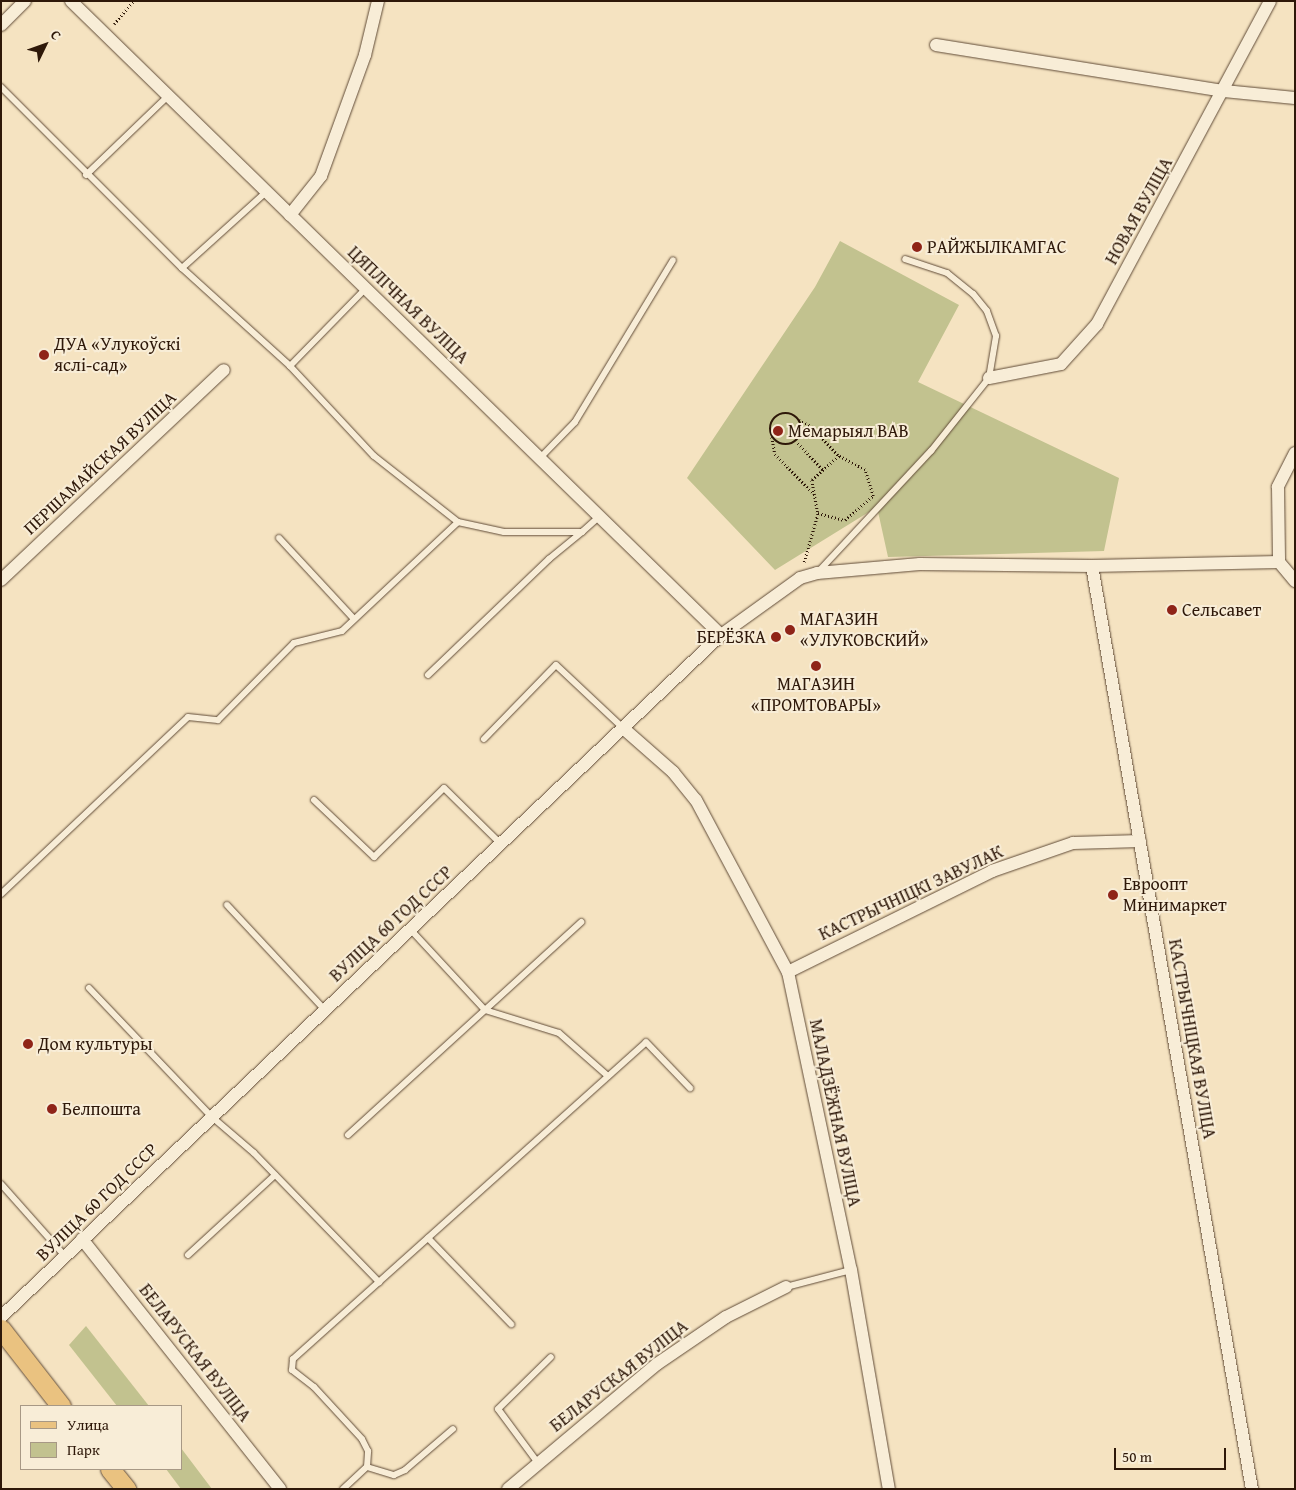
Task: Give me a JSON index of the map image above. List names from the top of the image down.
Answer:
{
  "streets": {
    "street": [
      "НОВАЯ ВУЛІЦА",
      "ЦЯПЛІЧНАЯ ВУЛІЦА",
      "ПЕРШАМАЙСКАЯ ВУЛІЦА",
      "КАСТРЫЧНІЦКІ ЗАВУЛАК",
      "ВУЛІЦА 60 ГОД СССР",
      "КАСТРЫЧНІЦКАЯ ВУЛІЦА",
      "МАЛАДЗЁЖНАЯ ВУЛІЦА",
      "БЕЛАРУСКАЯ ВУЛІЦА"
    ]
  },
  "crossings": [
    ["ЦЯПЛІЧНАЯ ВУЛІЦА", "ВУЛІЦА 60 ГОД СССР"],
    ["КАСТРЫЧНІЦКІ ЗАВУЛАК", "КАСТРЫЧНІЦКАЯ ВУЛІЦА"],
    ["КАСТРЫЧНІЦКІ ЗАВУЛАК", "МАЛАДЗЁЖНАЯ ВУЛІЦА"],
    ["ВУЛІЦА 60 ГОД СССР", "КАСТРЫЧНІЦКАЯ ВУЛІЦА"],
    ["ВУЛІЦА 60 ГОД СССР", "МАЛАДЗЁЖНАЯ ВУЛІЦА"],
    ["ВУЛІЦА 60 ГОД СССР", "БЕЛАРУСКАЯ ВУЛІЦА"]
  ],
  "places": [
    "РАЙЖЫЛКАМГАС",
    "ДУА «Улукоўскі яслі-сад»",
    "Мемарыял ВАВ",
    "Сельсавет",
    "МАГАЗИН «УЛУКОВСКИЙ»",
    "БЕРЁЗКА",
    "МАГАЗИН «ПРОМТОВАРЫ»",
    "Евроопт Минимаркет",
    "Дом культуры",
    "Белпошта"
  ],
  "legend": ["Улица", "Парк"],
  "scale_bar": "50 m",
  "north": "top right"
}
